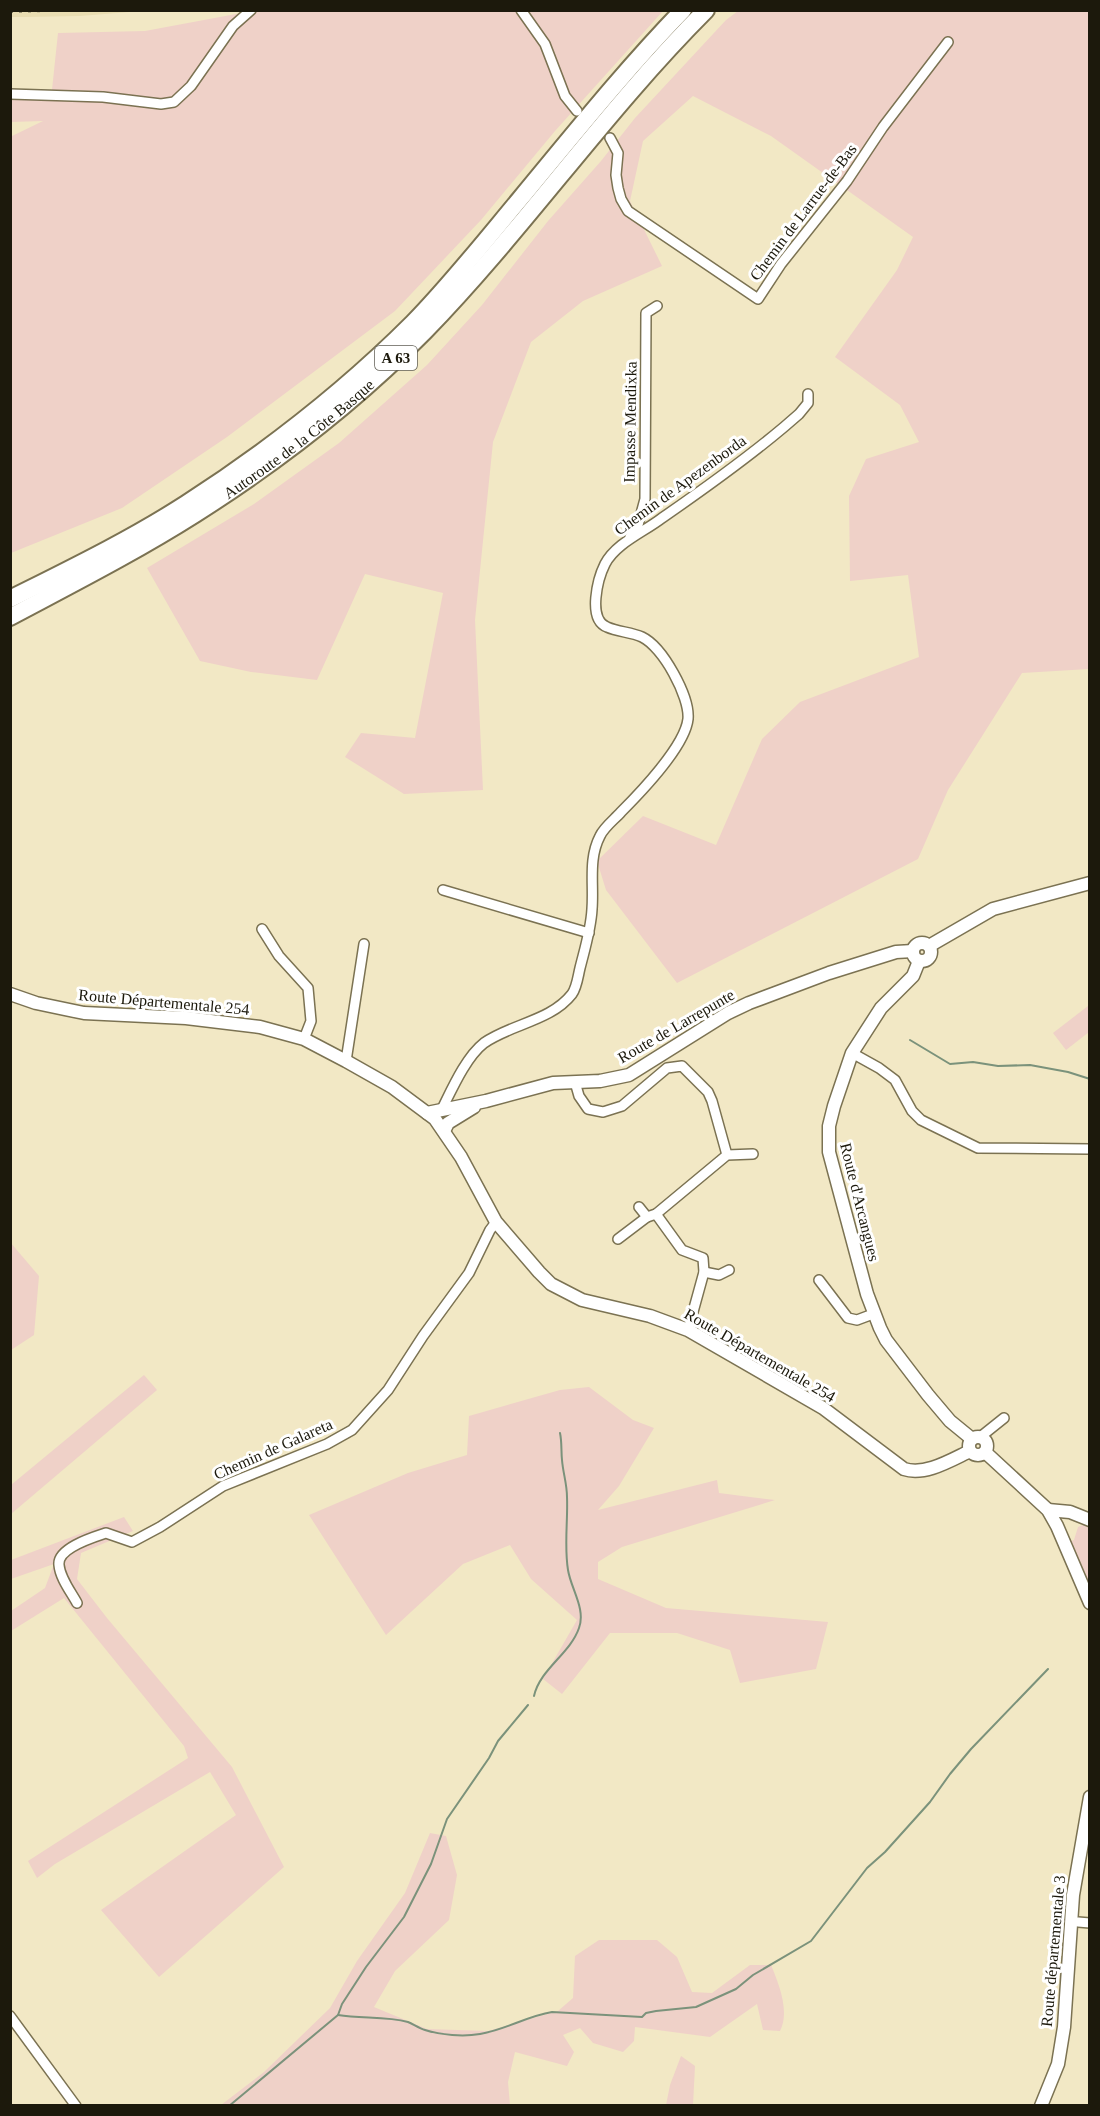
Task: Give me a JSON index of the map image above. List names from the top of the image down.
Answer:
{
  "streets": {
    "highway": ["A 63", "Autoroute de la Côte Basque"],
    "street": [
      "Chemin de Larrue-de-Bas",
      "Impasse Mendixka",
      "Chemin de Apezenborda",
      "Route Départementale 254",
      "Route de Larrepunte",
      "Route d'Arcangues",
      "Chemin de Galareta",
      "Route départementale 3"
    ]
  },
  "crossings": [
    ["Impasse Mendixka", "Chemin de Apezenborda"],
    ["Chemin de Apezenborda", "Route de Larrepunte"],
    ["Route Départementale 254", "Route de Larrepunte"],
    ["Route Départementale 254", "Route d'Arcangues"],
    ["Route Départementale 254", "Chemin de Galareta"],
    ["Route de Larrepunte", "Route d'Arcangues"]
  ]
}
